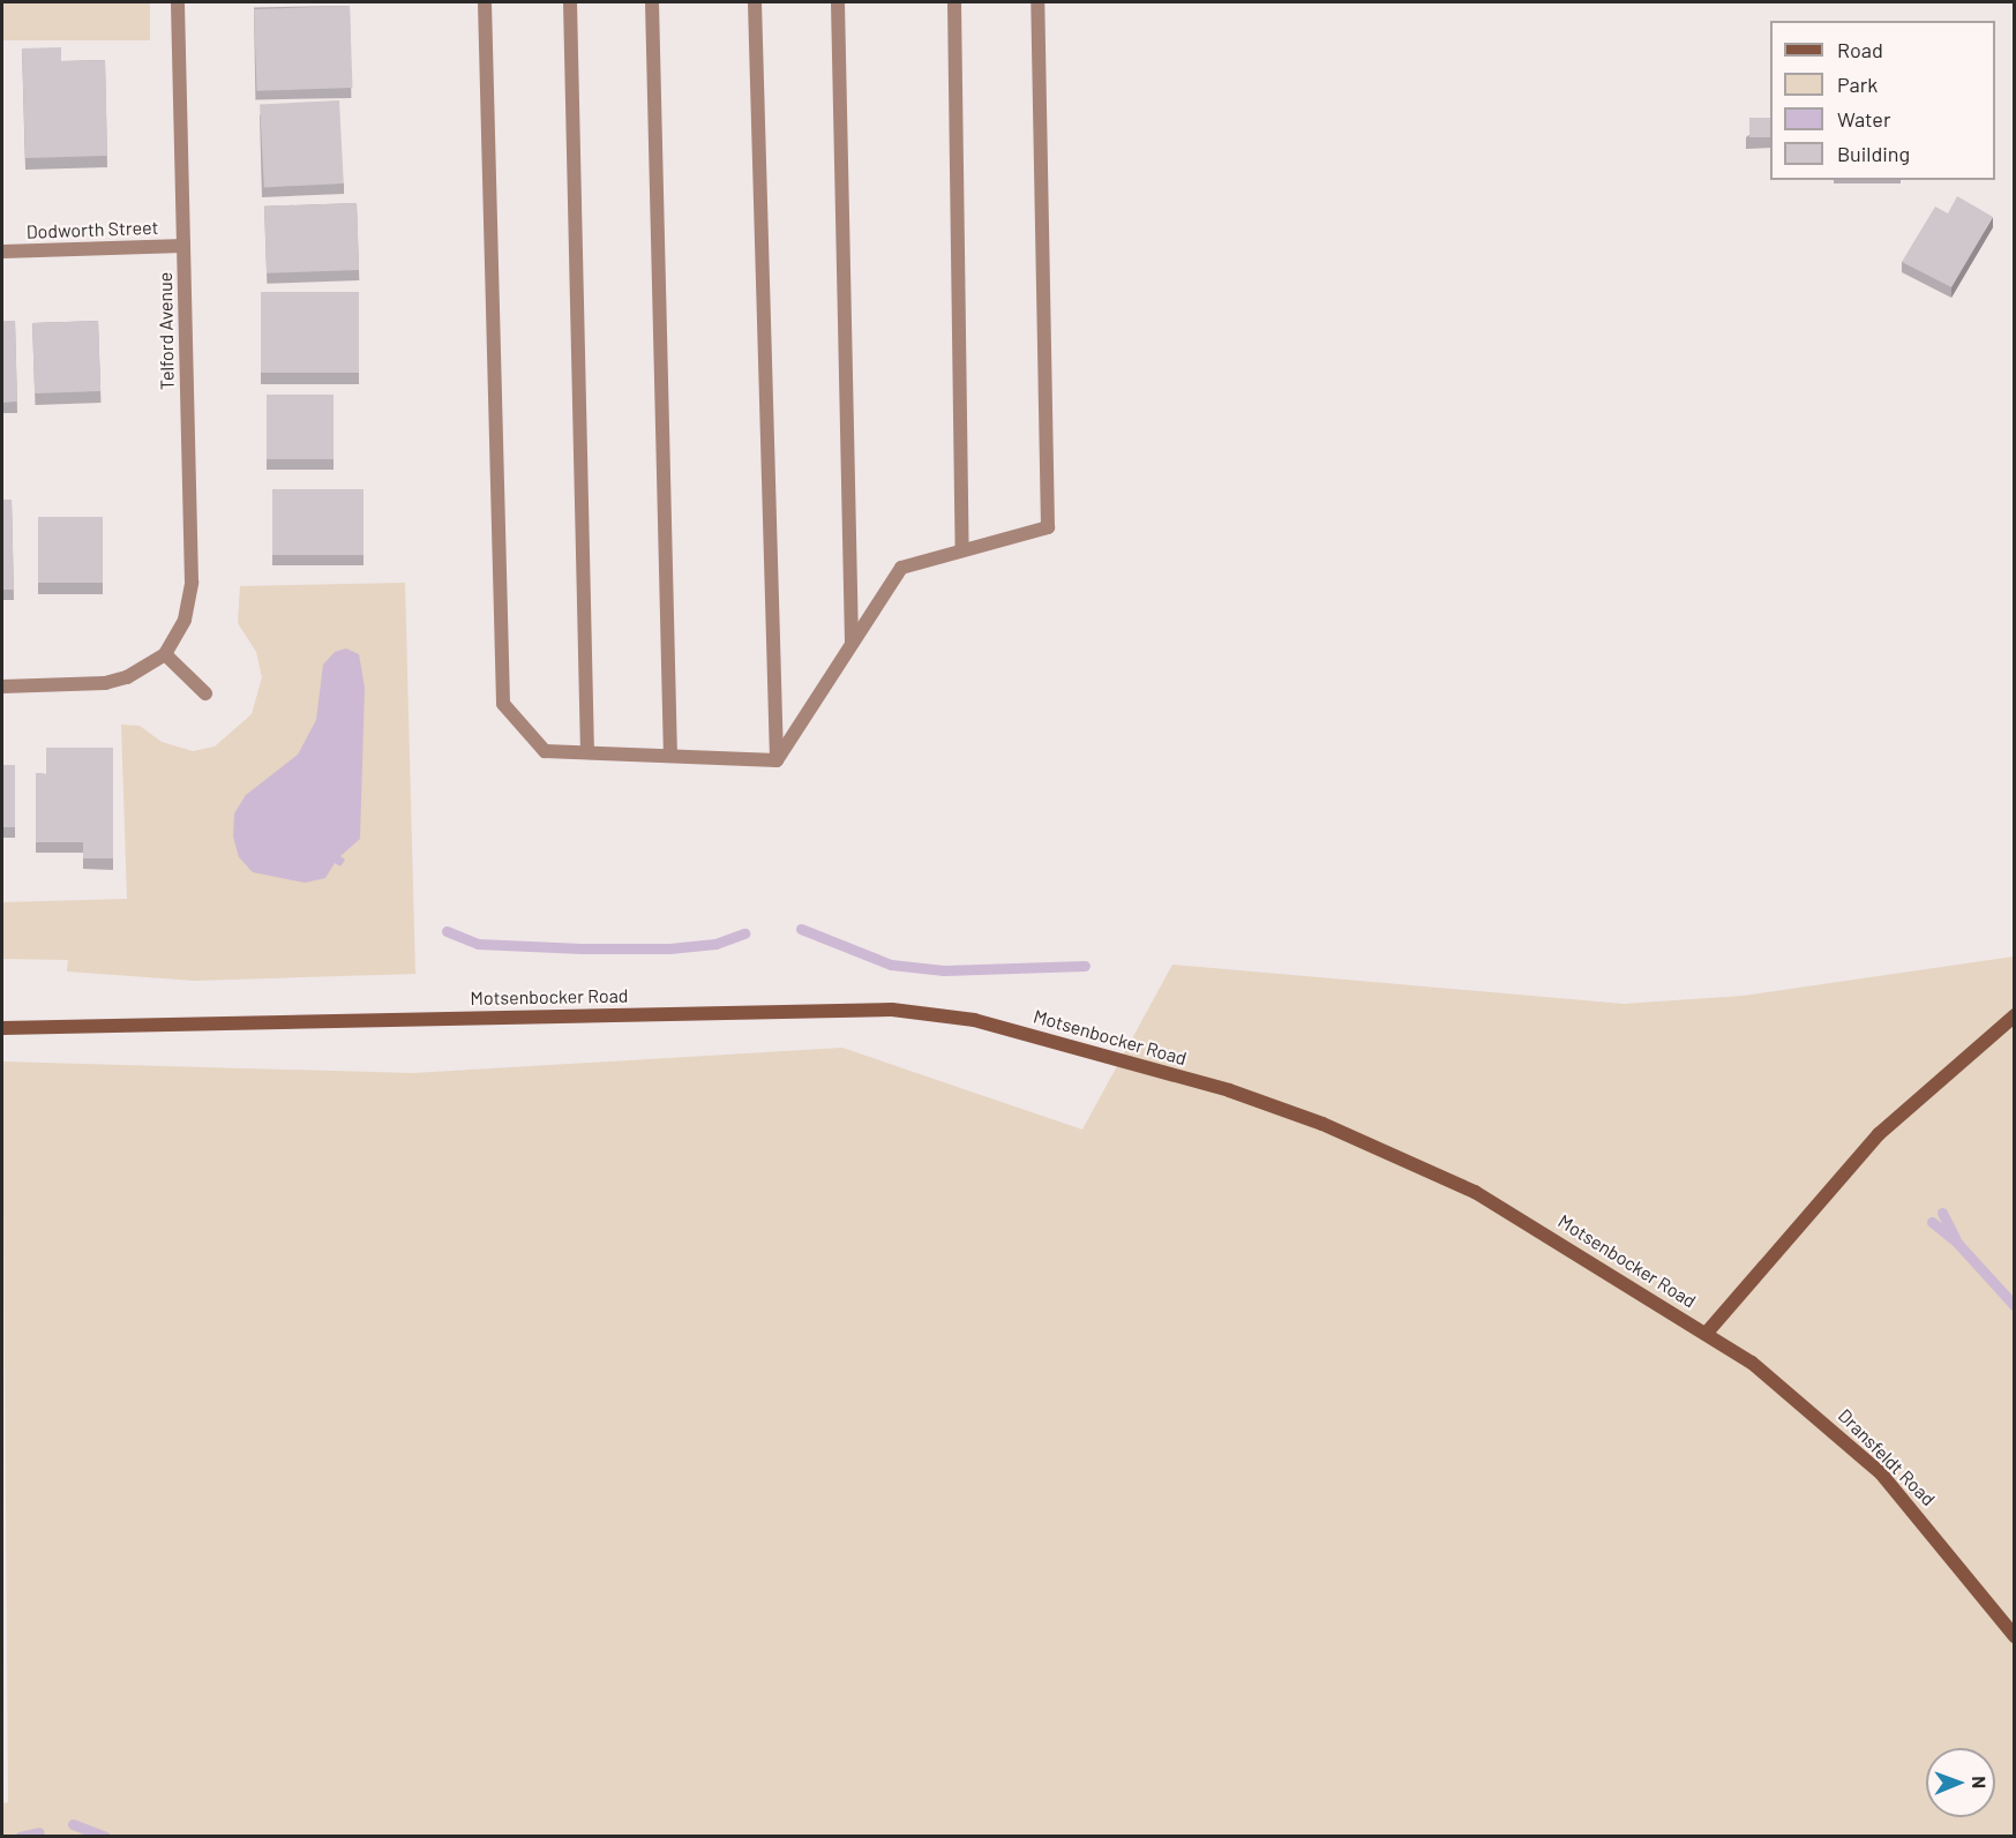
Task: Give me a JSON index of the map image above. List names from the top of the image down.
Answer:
{
  "streets": {
    "main road": ["Motsenbocker Road", "Dransfeldt Road"],
    "street": ["Dodworth Street", "Telford Avenue"]
  },
  "crossings": [
    ["Dodworth Street", "Telford Avenue"],
    ["Motsenbocker Road", "Dransfeldt Road"]
  ],
  "legend": [
    "Road",
    "Park",
    "Water",
    "Building"
  ],
  "north": "right"
}
